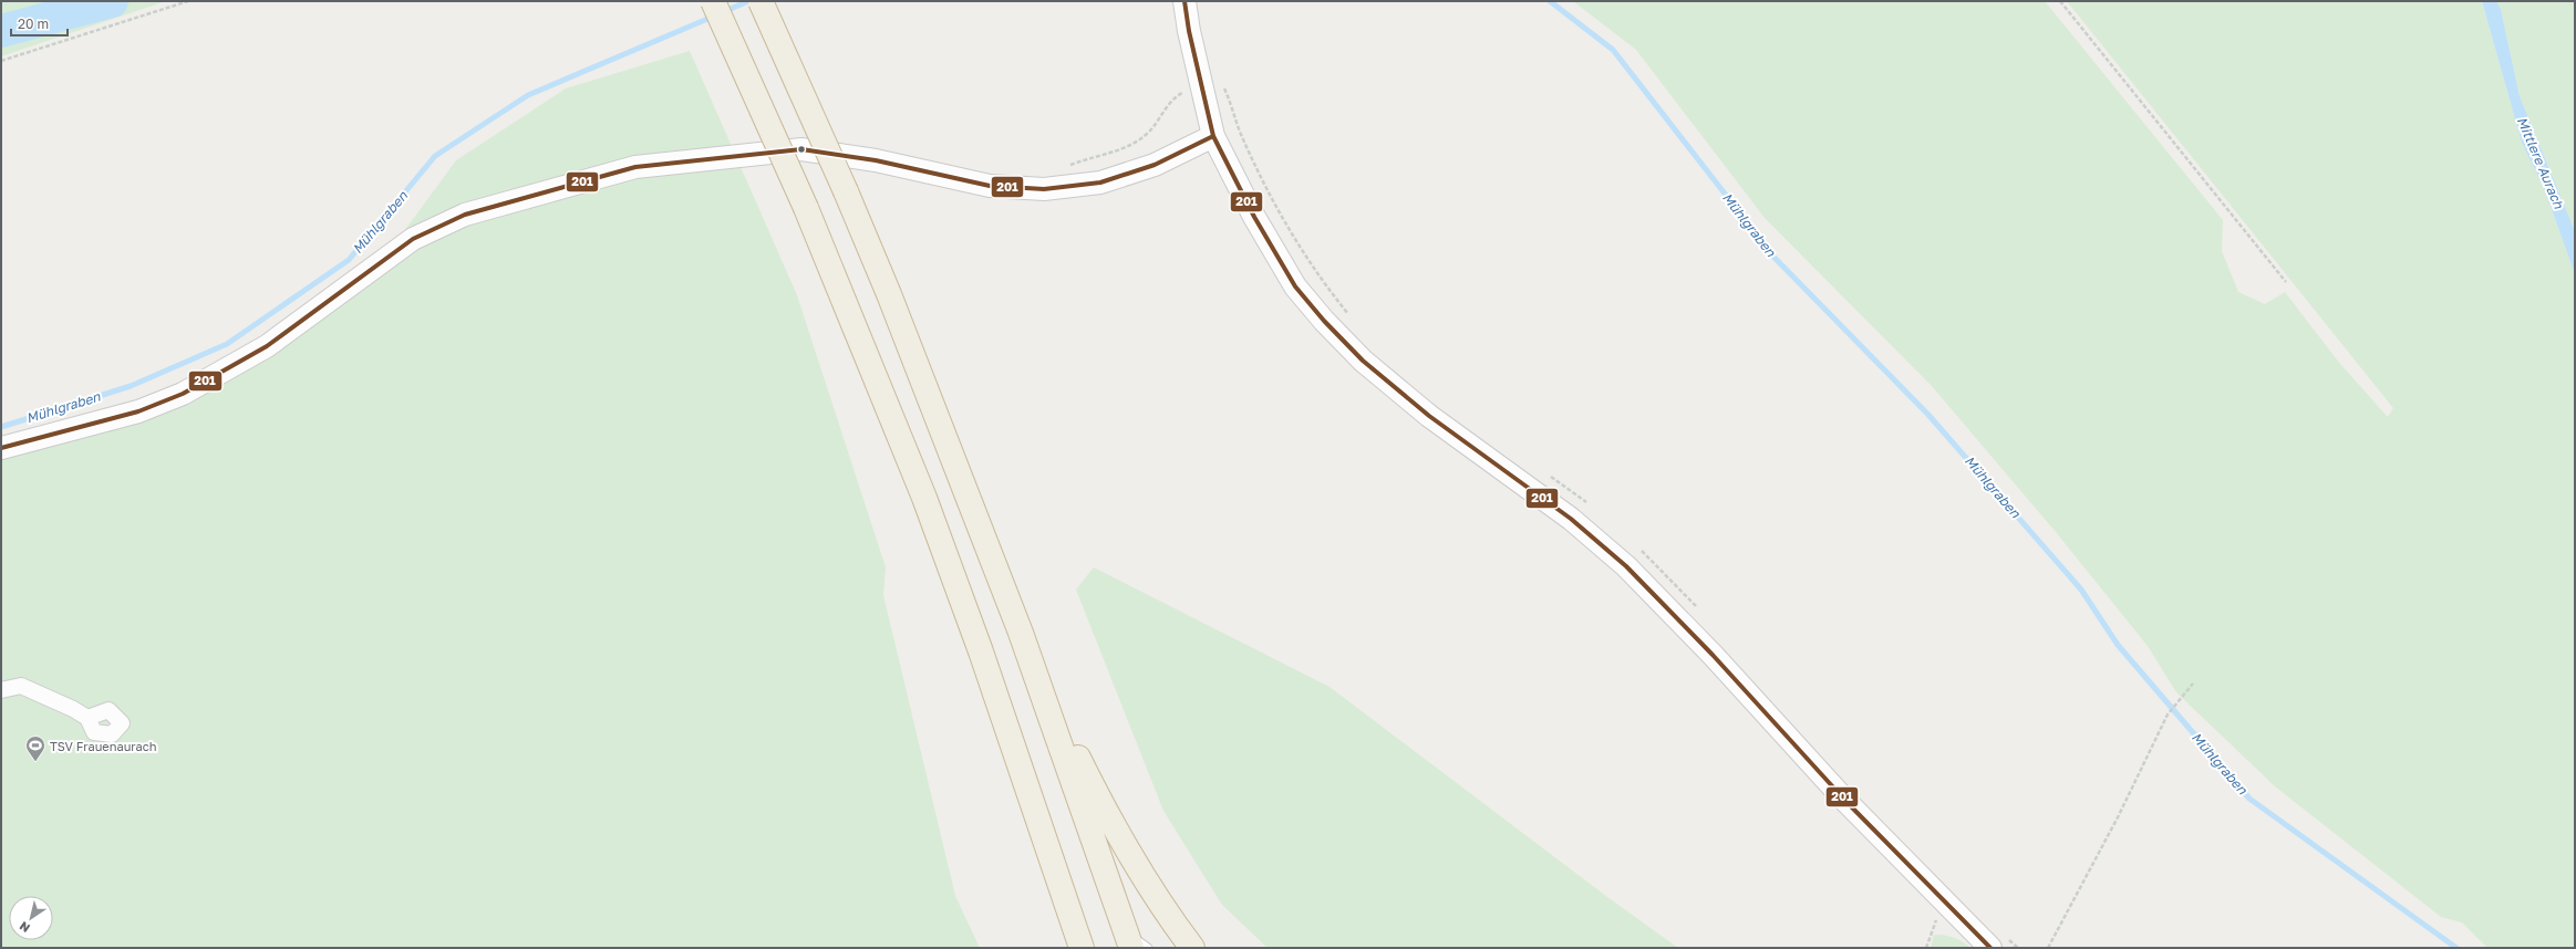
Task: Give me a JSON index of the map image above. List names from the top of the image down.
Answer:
{
  "water": ["Mittlere Aurach", "Mühlgraben"],
  "places": {
    "sports": ["TSV Frauenaurach"]
  },
  "lines": ["transit line 201"],
  "scale_bar": "20 m",
  "north": "bottom left"
}
